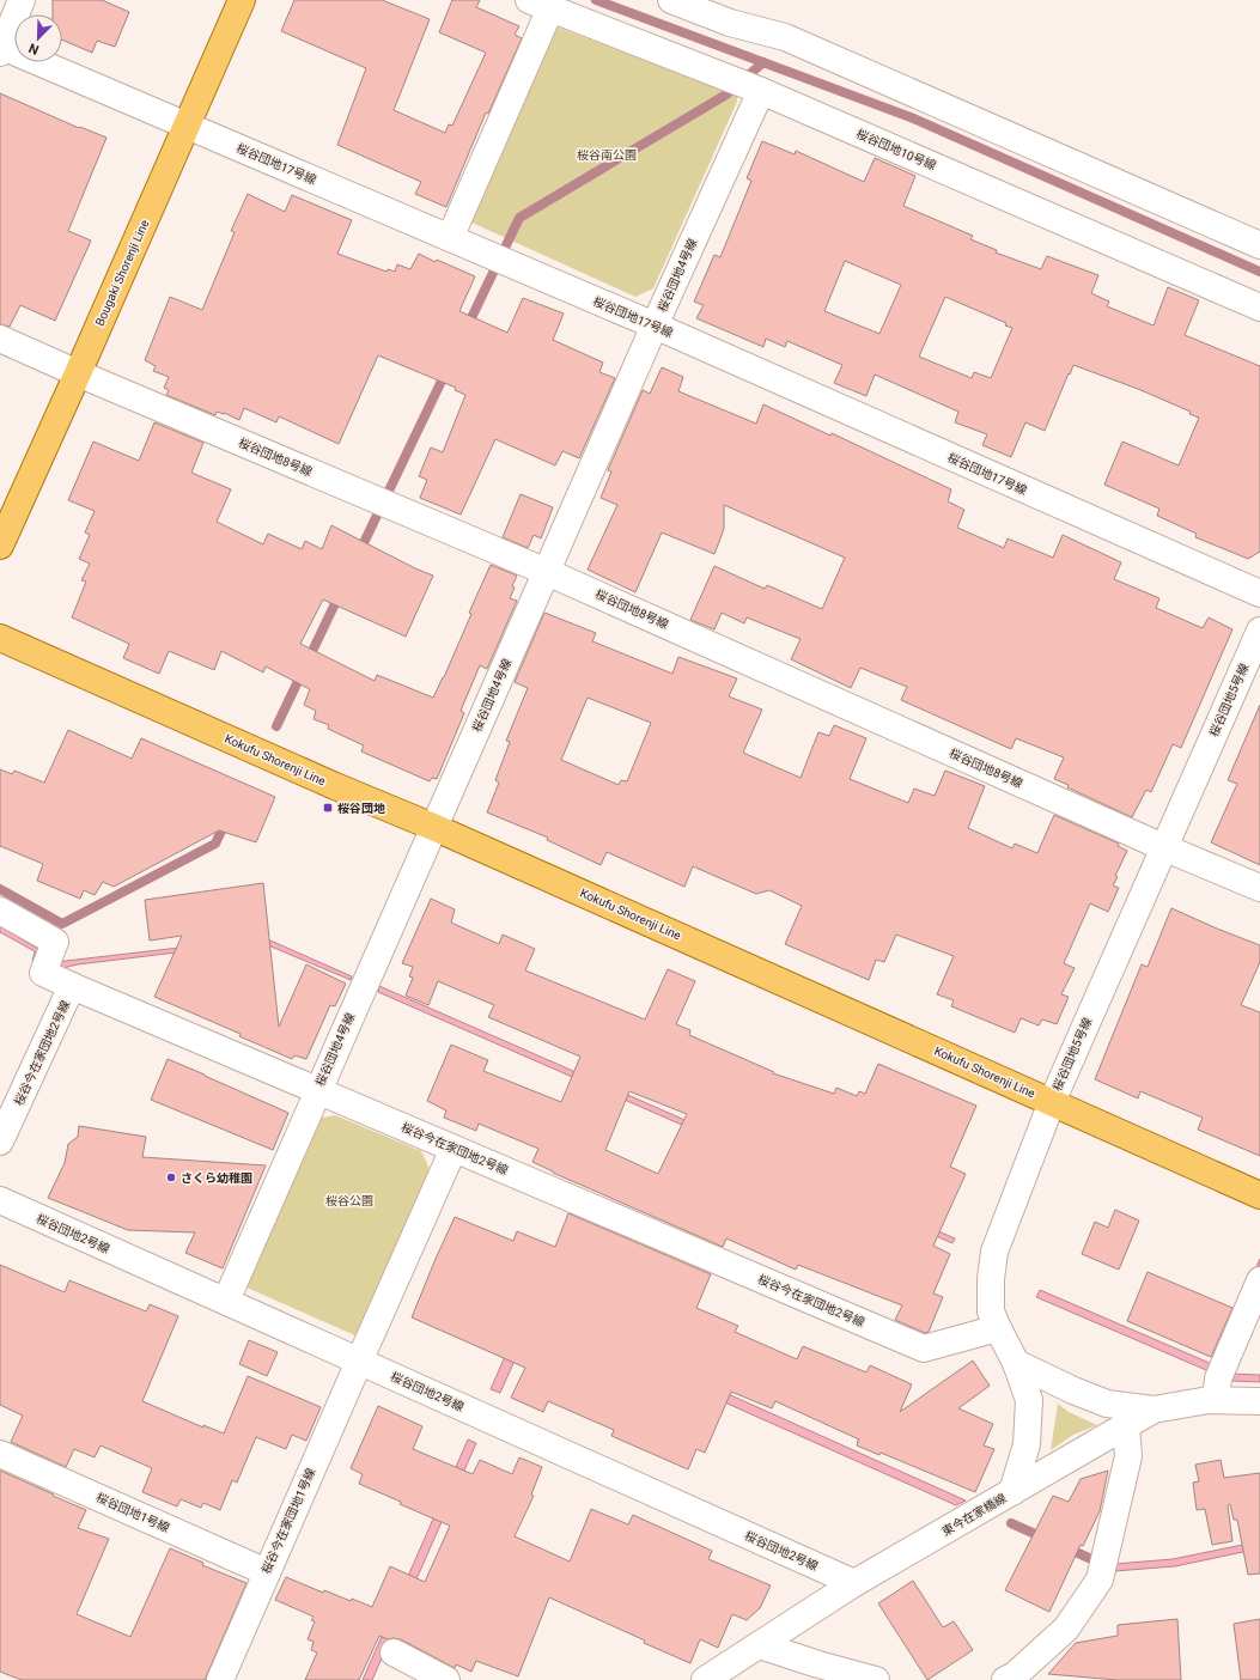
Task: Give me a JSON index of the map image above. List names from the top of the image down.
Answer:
{
  "streets": {
    "main road": ["Bougaki Shorenji Line", "Kokufu Shorenji Line"],
    "street": [
      "桜谷団地10号線",
      "桜谷団地17号線",
      "桜谷団地4号線",
      "桜谷団地8号線",
      "桜谷団地5号線",
      "桜谷今在家団地2号線",
      "桜谷団地2号線",
      "桜谷団地1号線",
      "東今在家橋線",
      "桜谷今在家団地1号線"
    ]
  },
  "crossings": [
    ["桜谷団地10号線", "桜谷団地4号線"],
    ["桜谷団地17号線", "Bougaki Shorenji Line"],
    ["桜谷団地17号線", "桜谷団地4号線"],
    ["Bougaki Shorenji Line", "桜谷団地8号線"],
    ["桜谷団地4号線", "桜谷団地8号線"],
    ["桜谷団地4号線", "Kokufu Shorenji Line"],
    ["桜谷団地4号線", "桜谷今在家団地2号線"],
    ["桜谷団地4号線", "桜谷団地2号線"],
    ["桜谷団地8号線", "桜谷団地5号線"],
    ["桜谷団地5号線", "Kokufu Shorenji Line"],
    ["桜谷団地5号線", "桜谷今在家団地2号線"],
    ["桜谷団地5号線", "東今在家橋線"],
    ["桜谷今在家団地2号線", "桜谷今在家団地1号線"],
    ["桜谷団地2号線", "東今在家橋線"],
    ["桜谷団地2号線", "桜谷今在家団地1号線"],
    ["桜谷団地1号線", "桜谷今在家団地1号線"]
  ],
  "parks": ["桜谷南公園", "桜谷公園"],
  "places": {
    "transit": ["桜谷団地"],
    "other": ["さくら幼稚園"]
  },
  "north": "bottom left"
}
